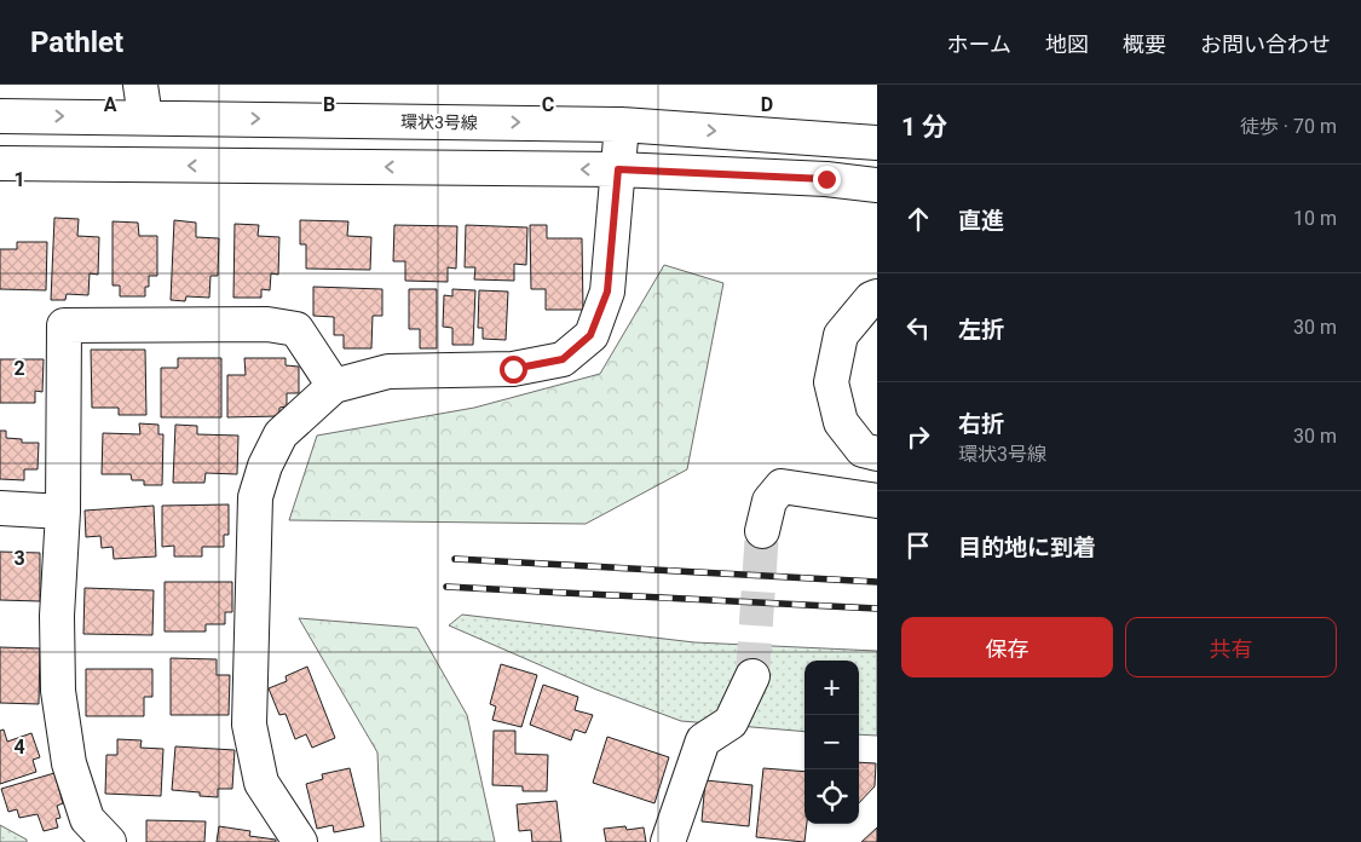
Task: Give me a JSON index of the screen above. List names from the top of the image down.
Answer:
{
  "streets": {
    "street": ["環状3号線"]
  },
  "page": {
    "header": "Pathlet",
    "nav": [
      "ホーム",
      "地図",
      "概要",
      "お問い合わせ"
    ],
    "heading": ["1 分", "徒歩 · 70 m"],
    "list": [
      ["直進", "10 m"],
      ["左折", "30 m"],
      ["右折", "環状3号線", "30 m"],
      "目的地に到着"
    ],
    "buttons": ["保存", "共有"],
    "map_buttons": ["+", "−"]
  },
  "grid": {
    "columns": [
      "A",
      "B",
      "C",
      "D"
    ],
    "rows": [
      "1",
      "2",
      "3",
      "4"
    ]
  }
}
